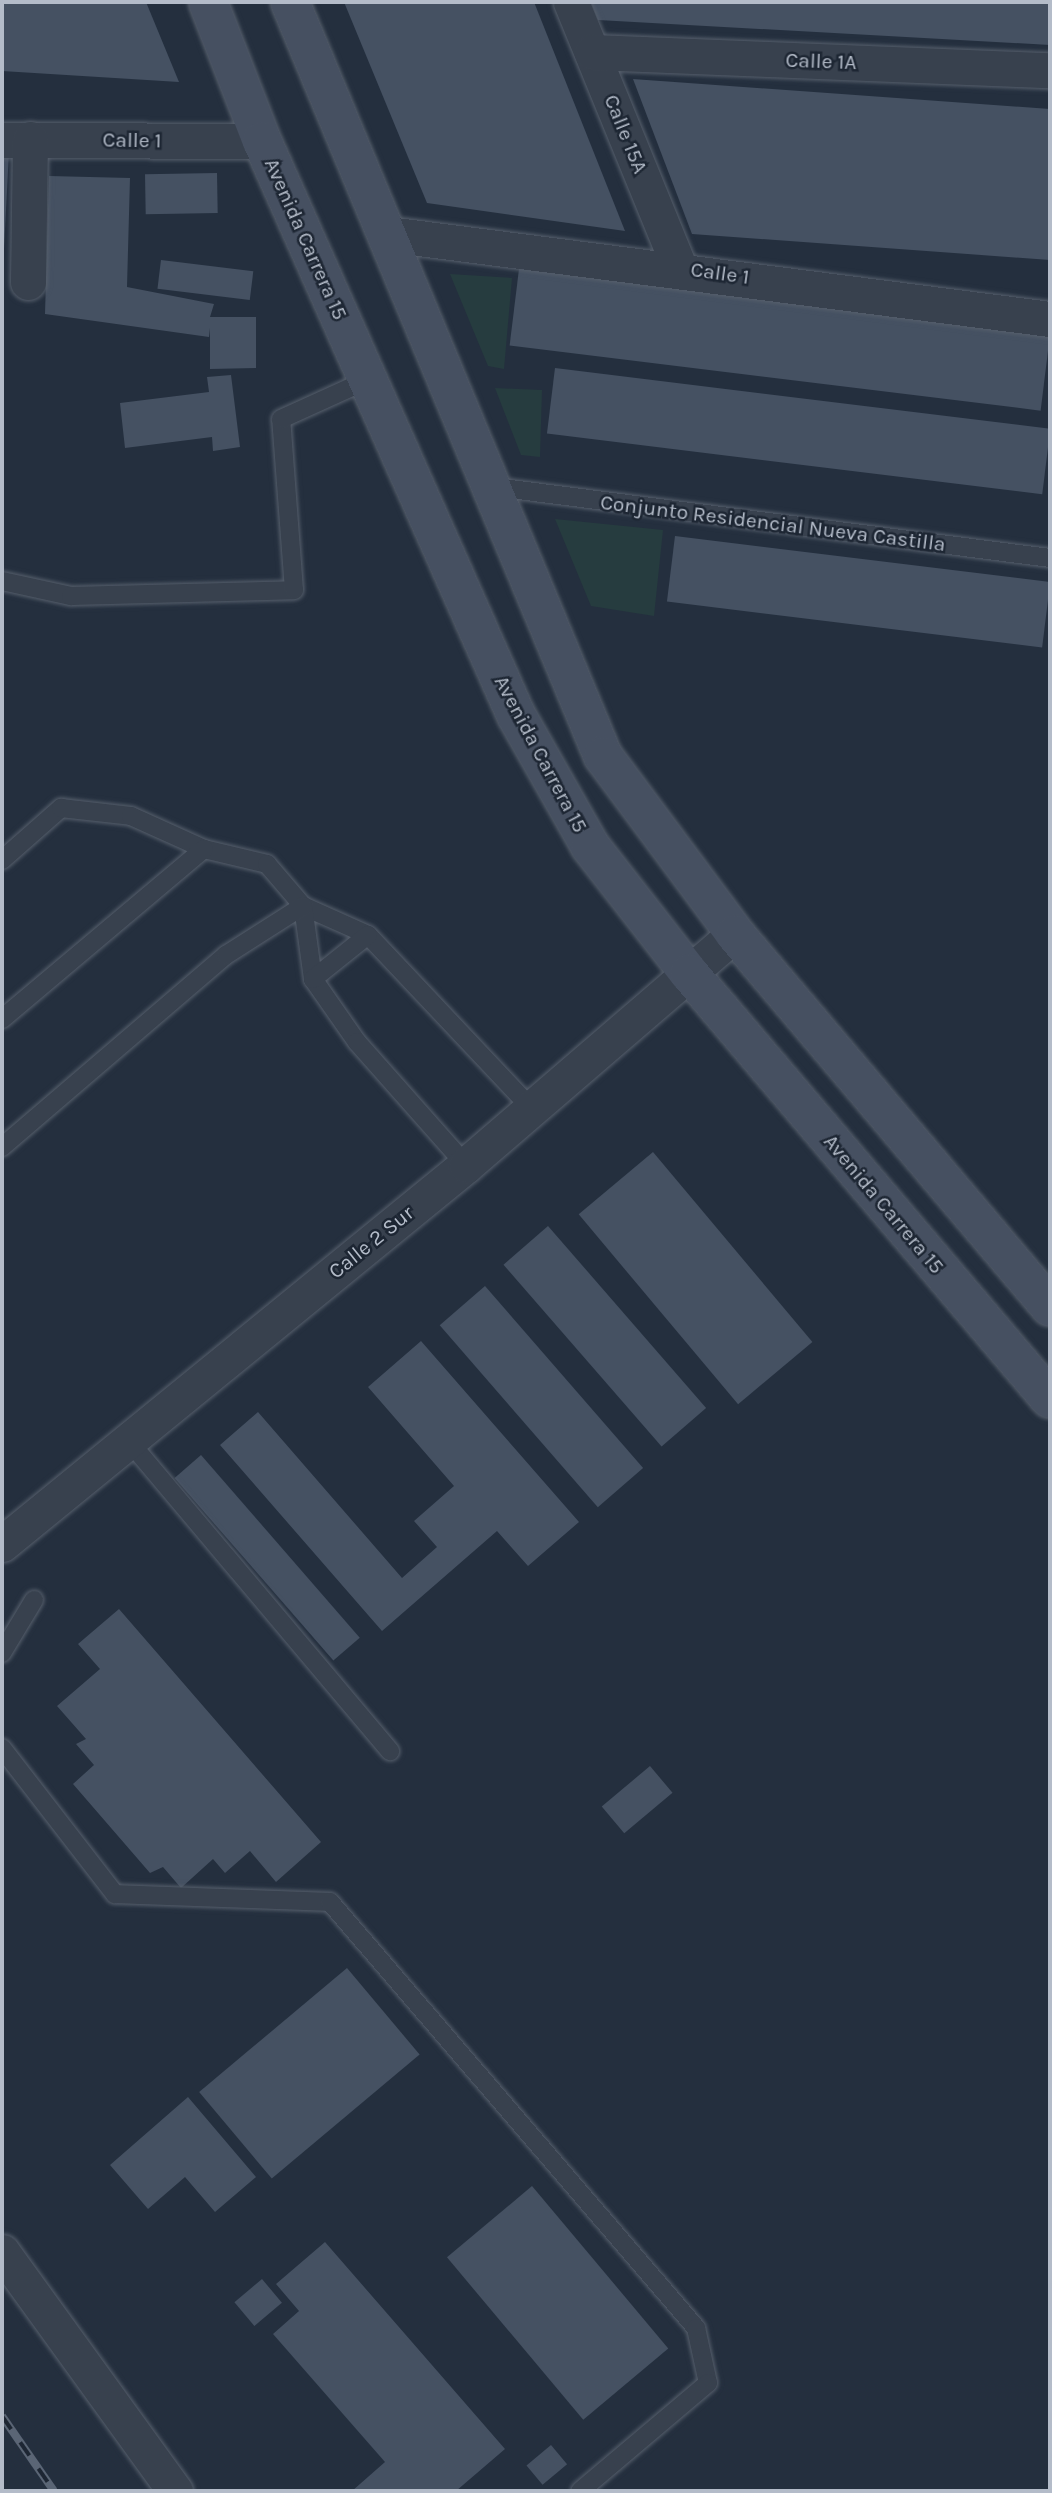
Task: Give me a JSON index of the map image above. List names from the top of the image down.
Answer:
{
  "streets": {
    "main road": ["Avenida Carrera 15"],
    "street": [
      "Calle 1A",
      "Calle 15A",
      "Calle 1",
      "Calle 2 Sur"
    ],
    "lane": ["Conjunto Residencial Nueva Castilla"]
  },
  "crossings": [
    ["Calle 1A", "Calle 15A"],
    ["Calle 15A", "Calle 1"],
    ["Calle 1", "Avenida Carrera 15"],
    ["Avenida Carrera 15", "Calle 2 Sur"]
  ]
}
